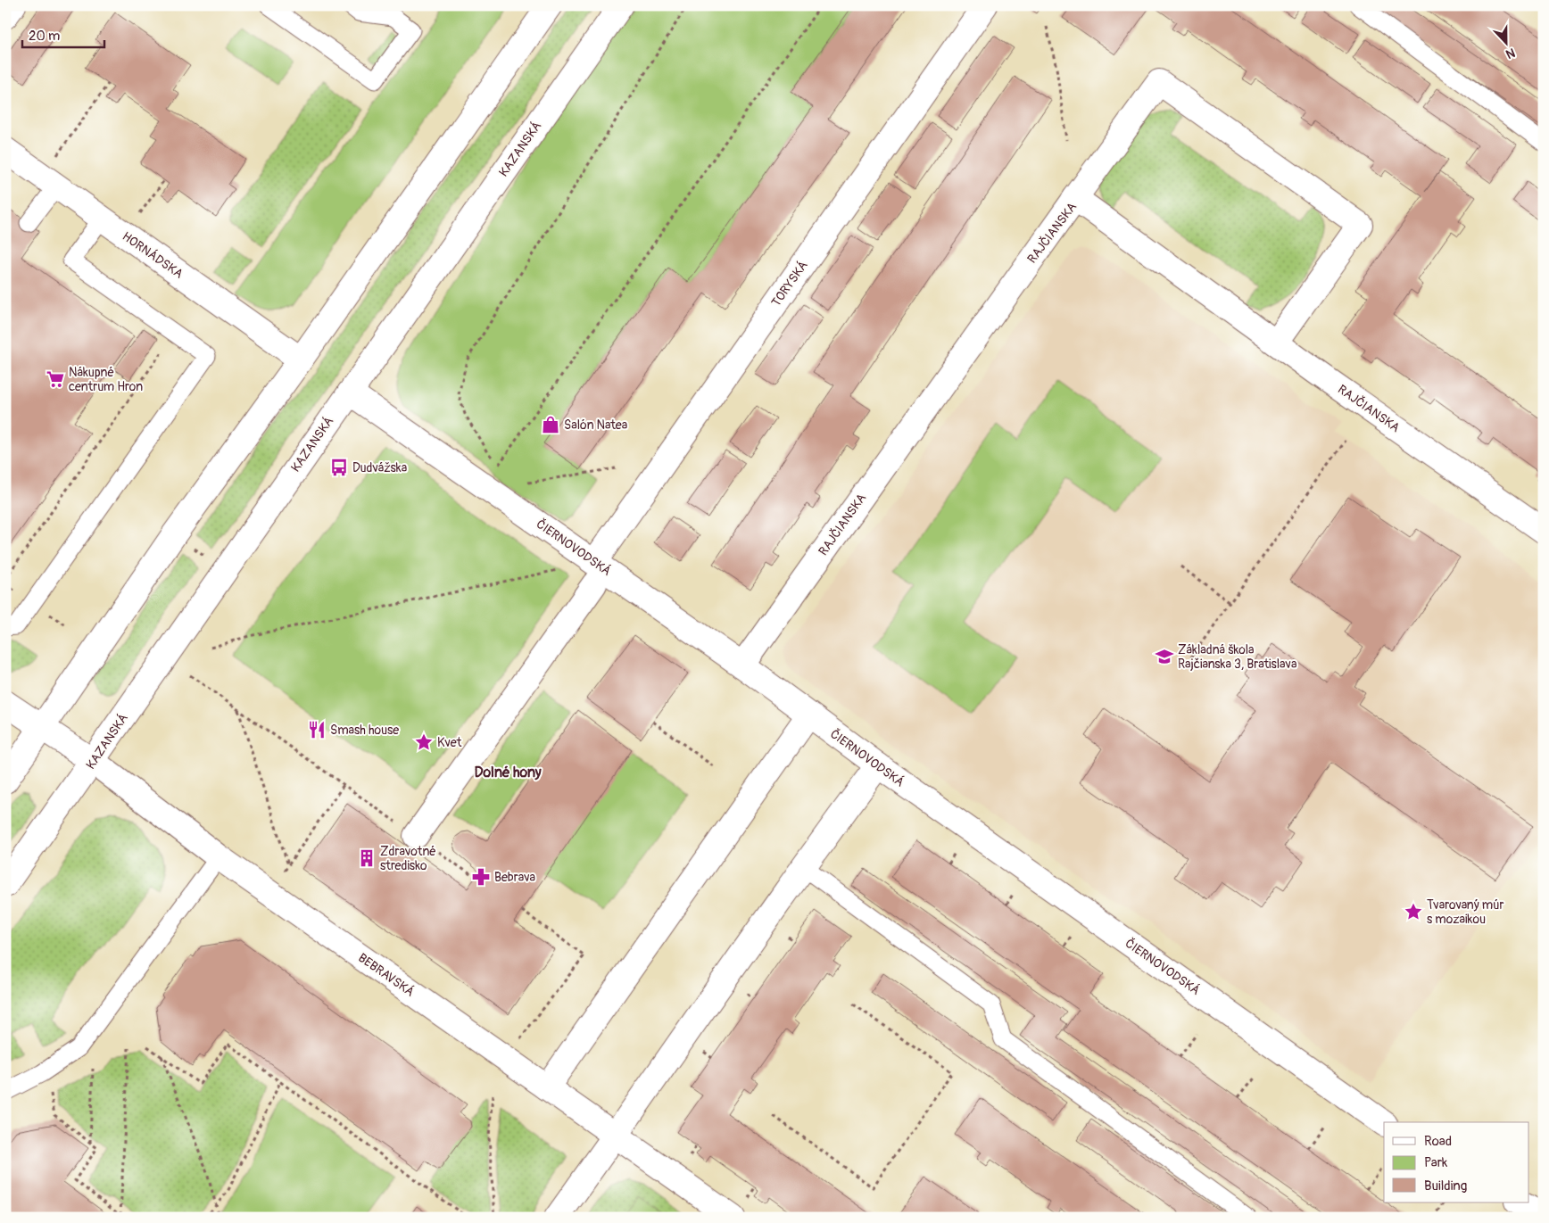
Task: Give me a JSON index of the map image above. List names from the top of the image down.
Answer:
{
  "streets": {
    "street": [
      "KAZANSKÁ",
      "RAJČIANSKA",
      "HORNÁDSKA",
      "TORYSKÁ",
      "ČIERNOVODSKÁ",
      "BEBRAVSKÁ"
    ]
  },
  "crossings": [
    ["KAZANSKÁ", "ČIERNOVODSKÁ"],
    ["KAZANSKÁ", "BEBRAVSKÁ"],
    ["RAJČIANSKA", "ČIERNOVODSKÁ"],
    ["TORYSKÁ", "ČIERNOVODSKÁ"]
  ],
  "districts": ["Dolné hony"],
  "places": {
    "supermarket": ["Nákupné centrum Hron"],
    "shop": ["Salón Natea"],
    "bus stop": ["Dudvážska"],
    "school or university": ["Základná škola Rajčianska 3, Bratislava"],
    "restaurant": ["Smash house"],
    "place": ["Kvet", "Tvarovaný múr s mozaikou"],
    "building": ["Zdravotné stredisko"],
    "pharmacy": ["Bebrava"]
  },
  "legend": ["Road", "Park", "Building"],
  "scale_bar": "20 m",
  "north": "bottom"
}
